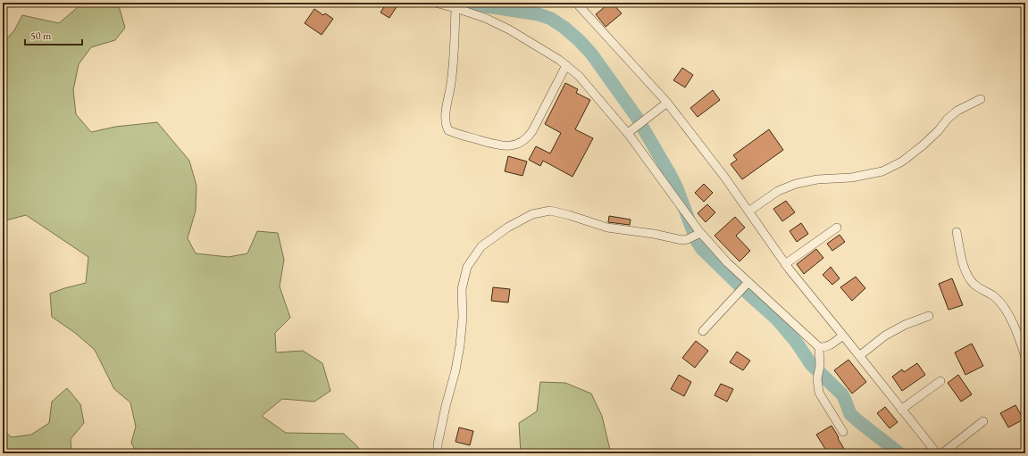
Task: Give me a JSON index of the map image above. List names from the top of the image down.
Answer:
{
  "scale_bar": "50 m"
}
